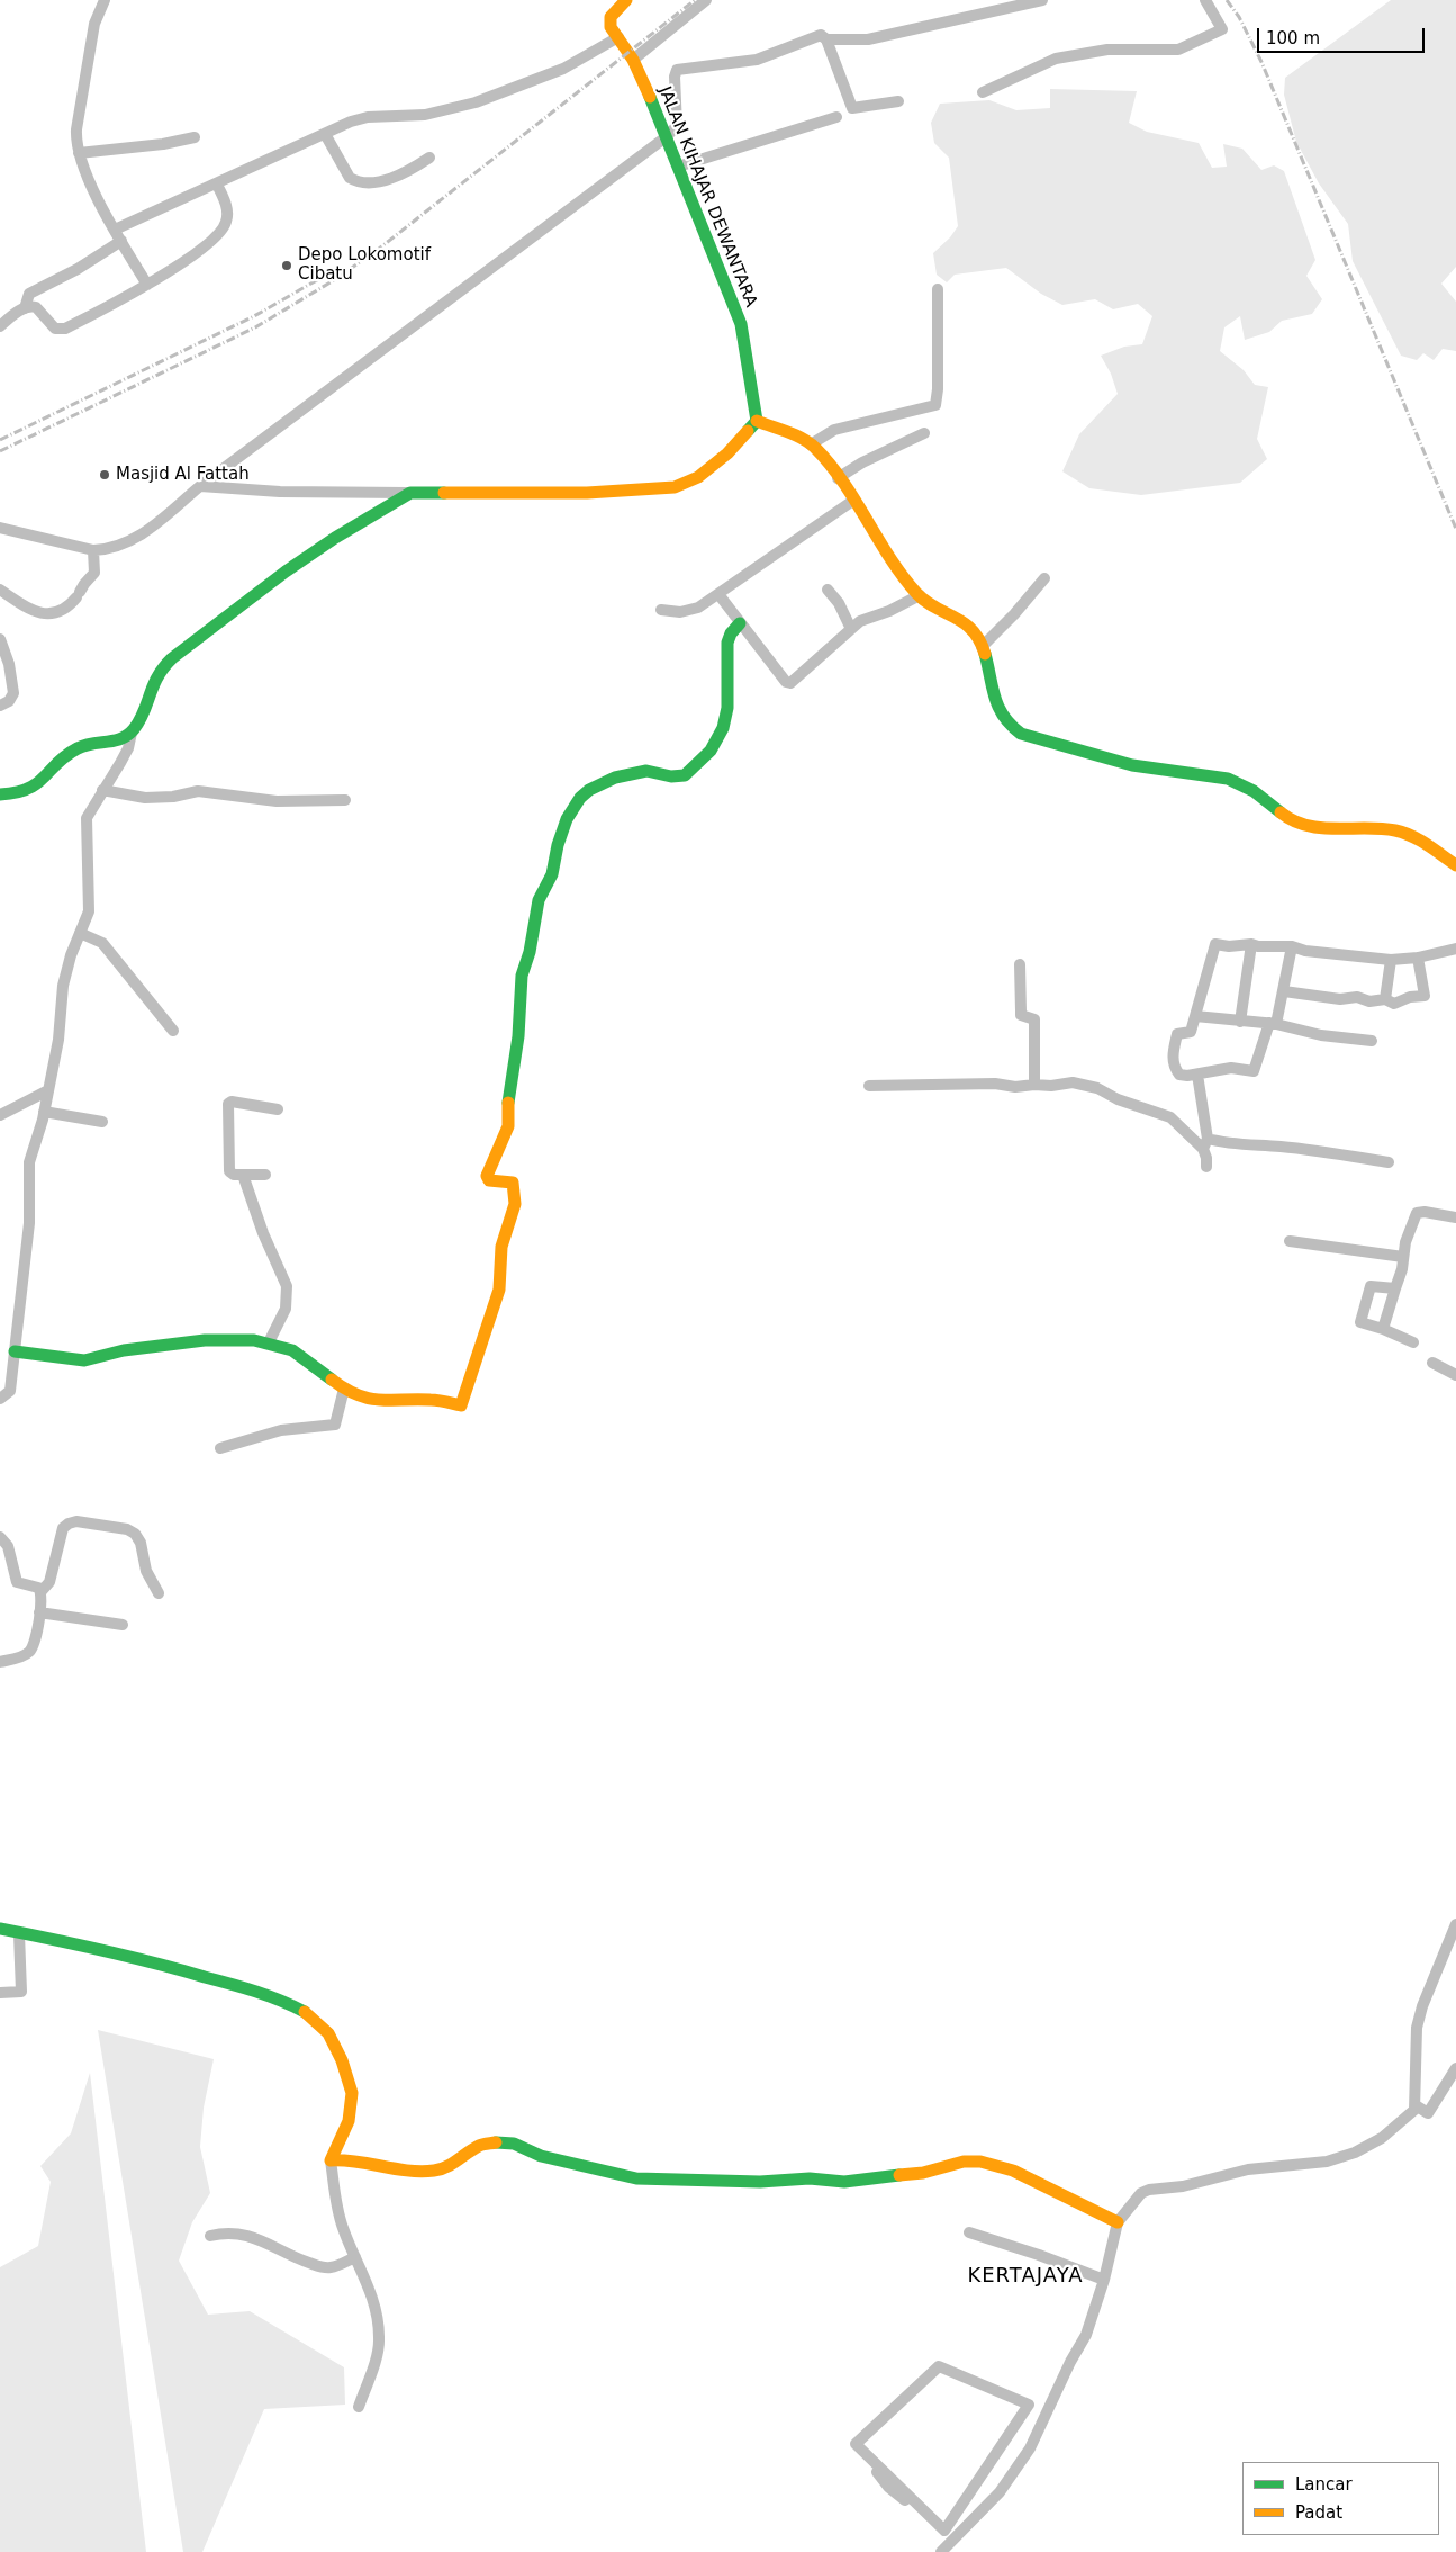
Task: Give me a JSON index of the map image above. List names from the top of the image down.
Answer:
{
  "streets": {
    "street": ["JALAN KIHAJAR DEWANTARA"]
  },
  "districts": ["KERTAJAYA"],
  "places": ["Depo Lokomotif Cibatu", "Masjid Al Fattah"],
  "legend": ["Lancar", "Padat"],
  "scale_bar": "100 m"
}
